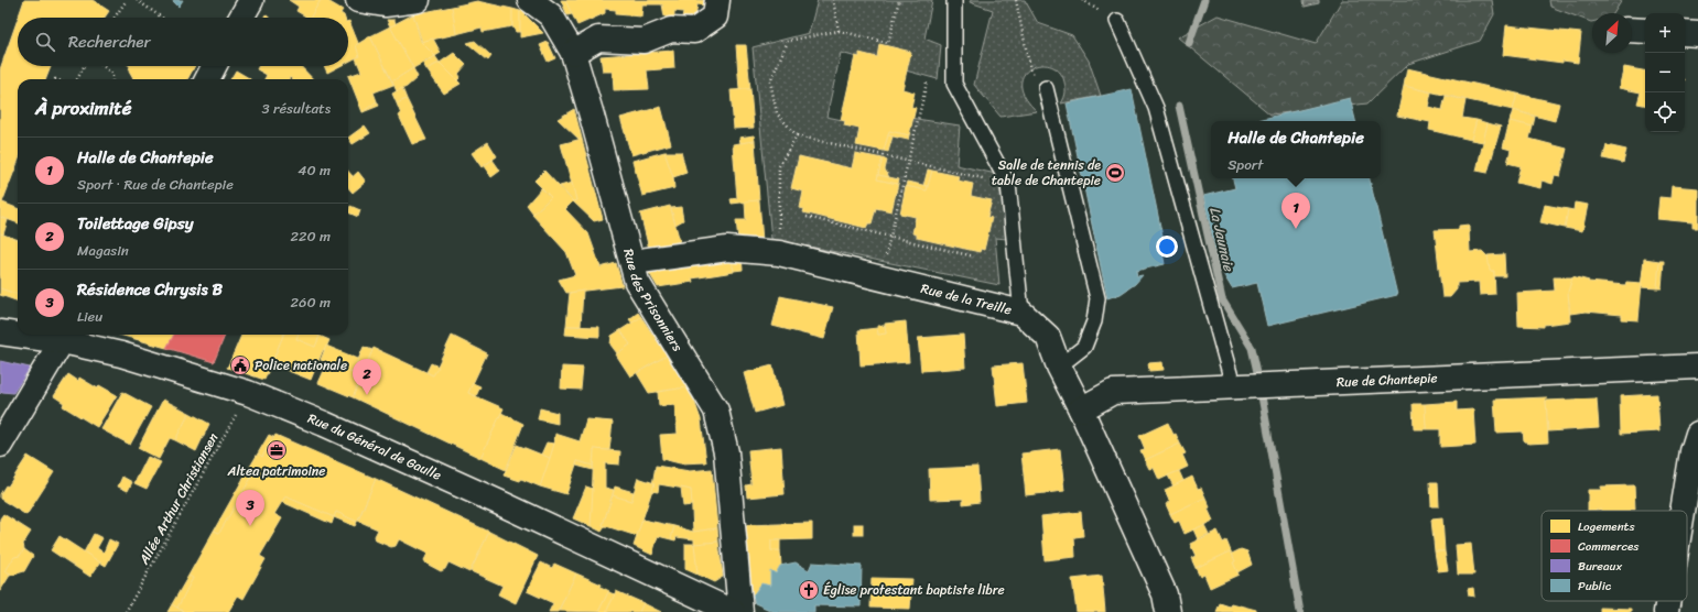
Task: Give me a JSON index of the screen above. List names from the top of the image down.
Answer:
{
  "streets": {
    "street": [
      "Rue des Prisonniers",
      "Rue de la Treille",
      "Rue de Chantepie",
      "Rue du Général de Gaulle"
    ],
    "path": ["Allée Arthur Christiansen"]
  },
  "crossings": [
    ["Rue des Prisonniers", "Rue de la Treille"],
    ["Rue de la Treille", "Rue de Chantepie"],
    ["Rue du Général de Gaulle", "Allée Arthur Christiansen"]
  ],
  "water": ["La Jaunaie"],
  "places": {
    "sports": ["Salle de tennis de table de Chantepie"],
    "public building": ["Police nationale"],
    "office": ["Altea patrimoine"],
    "church": ["Église protestant baptiste libre"]
  },
  "legend": [
    "Logements",
    "Commerces",
    "Bureaux",
    "Public"
  ],
  "north": "top right",
  "page": {
    "map_buttons": ["+", "−"],
    "search": "Rechercher",
    "heading": ["À proximité", "3 résultats"],
    "popup": ["Halle de Chantepie", "Sport"],
    "list": [
      {
        "mark": "1",
        "name": "Halle de Chantepie",
        "note": "Sport · Rue de Chantepie",
        "value": "40 m"
      },
      {
        "mark": "2",
        "name": "Toilettage Gipsy",
        "note": "Magasin",
        "value": "220 m"
      },
      {
        "mark": "3",
        "name": "Résidence Chrysis B",
        "note": "Lieu",
        "value": "260 m"
      }
    ],
    "pins": ["1", "2", "3"]
  }
}
